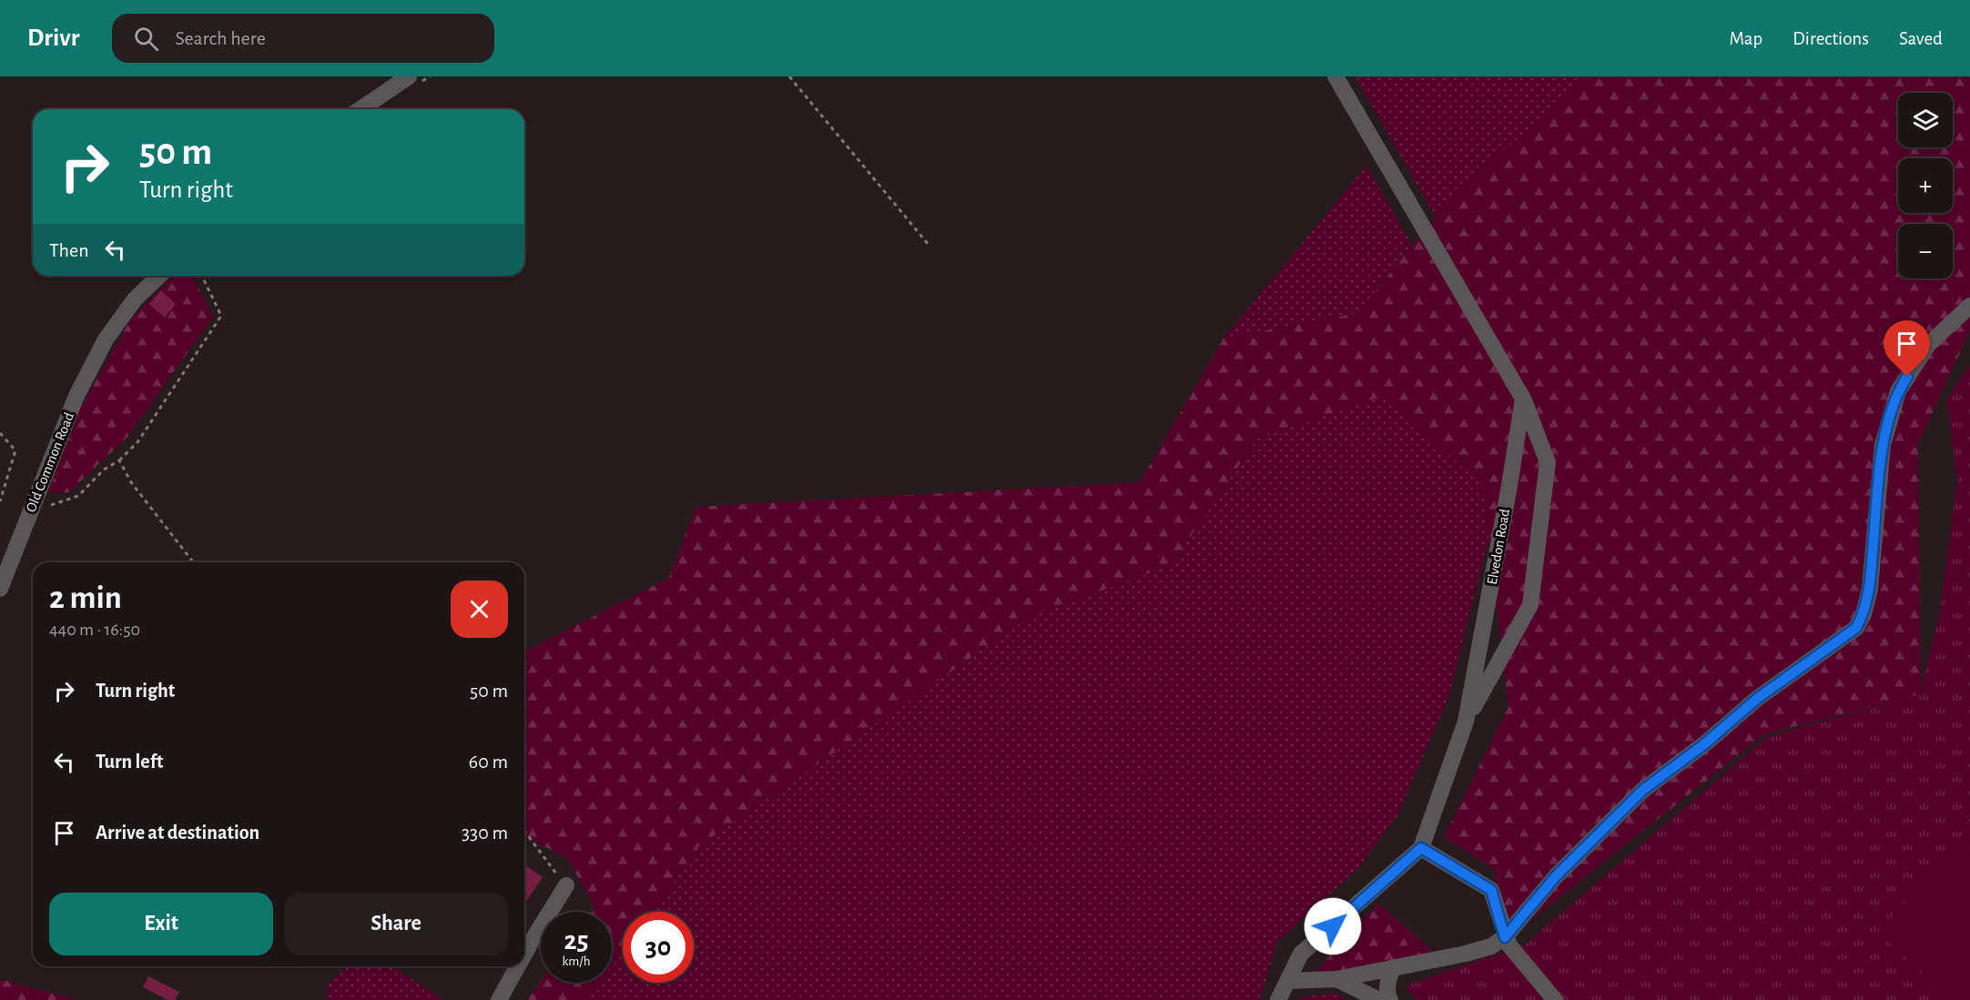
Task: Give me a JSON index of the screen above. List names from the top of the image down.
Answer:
{
  "streets": {
    "street": ["Old Common Road", "Elvedon Road"]
  },
  "page": {
    "header": "Drivr",
    "search": "Search here",
    "nav": ["Map", "Directions", "Saved"],
    "map_buttons": ["+", "−"],
    "turn": ["50 m", "Turn right"],
    "then": "Then",
    "heading": ["2 min", "440 m · 16:50"],
    "list": [
      {
        "name": "Turn right",
        "value": "50 m"
      },
      {
        "name": "Turn left",
        "value": "60 m"
      },
      {
        "name": "Arrive at destination",
        "value": "330 m"
      }
    ],
    "buttons": ["Exit", "Share"],
    "speed": "25 km/h",
    "limit": "30"
  }
}
